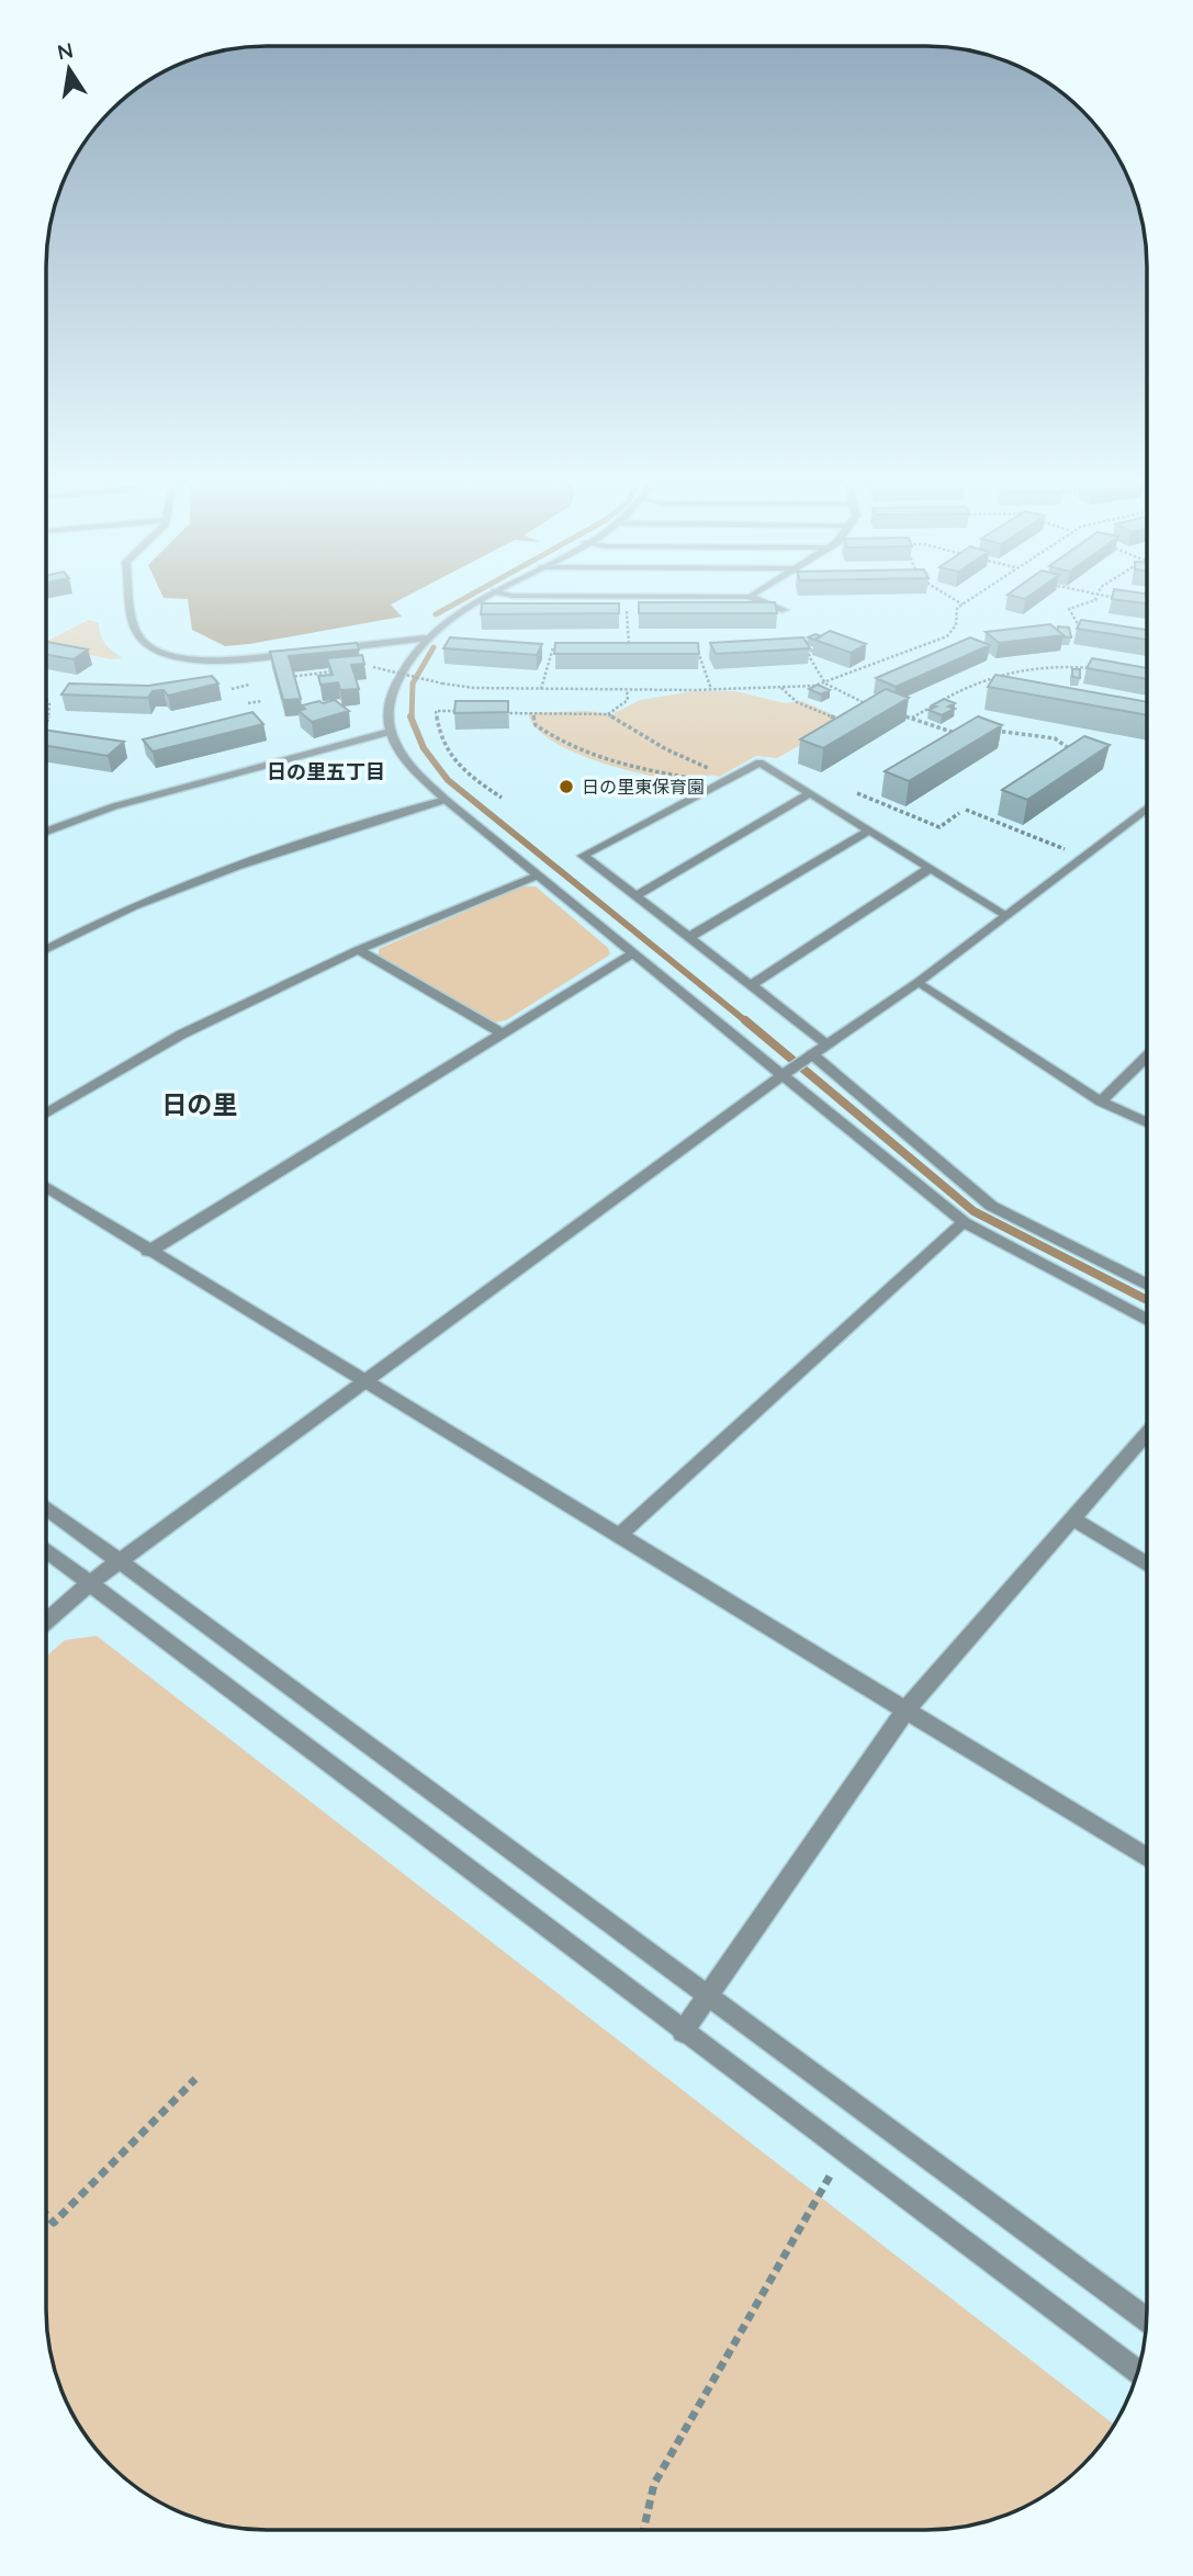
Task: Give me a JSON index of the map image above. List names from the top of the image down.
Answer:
{
  "districts": ["日の里五丁目", "日の里"],
  "places": ["日の里東保育園"],
  "north": "top"
}
